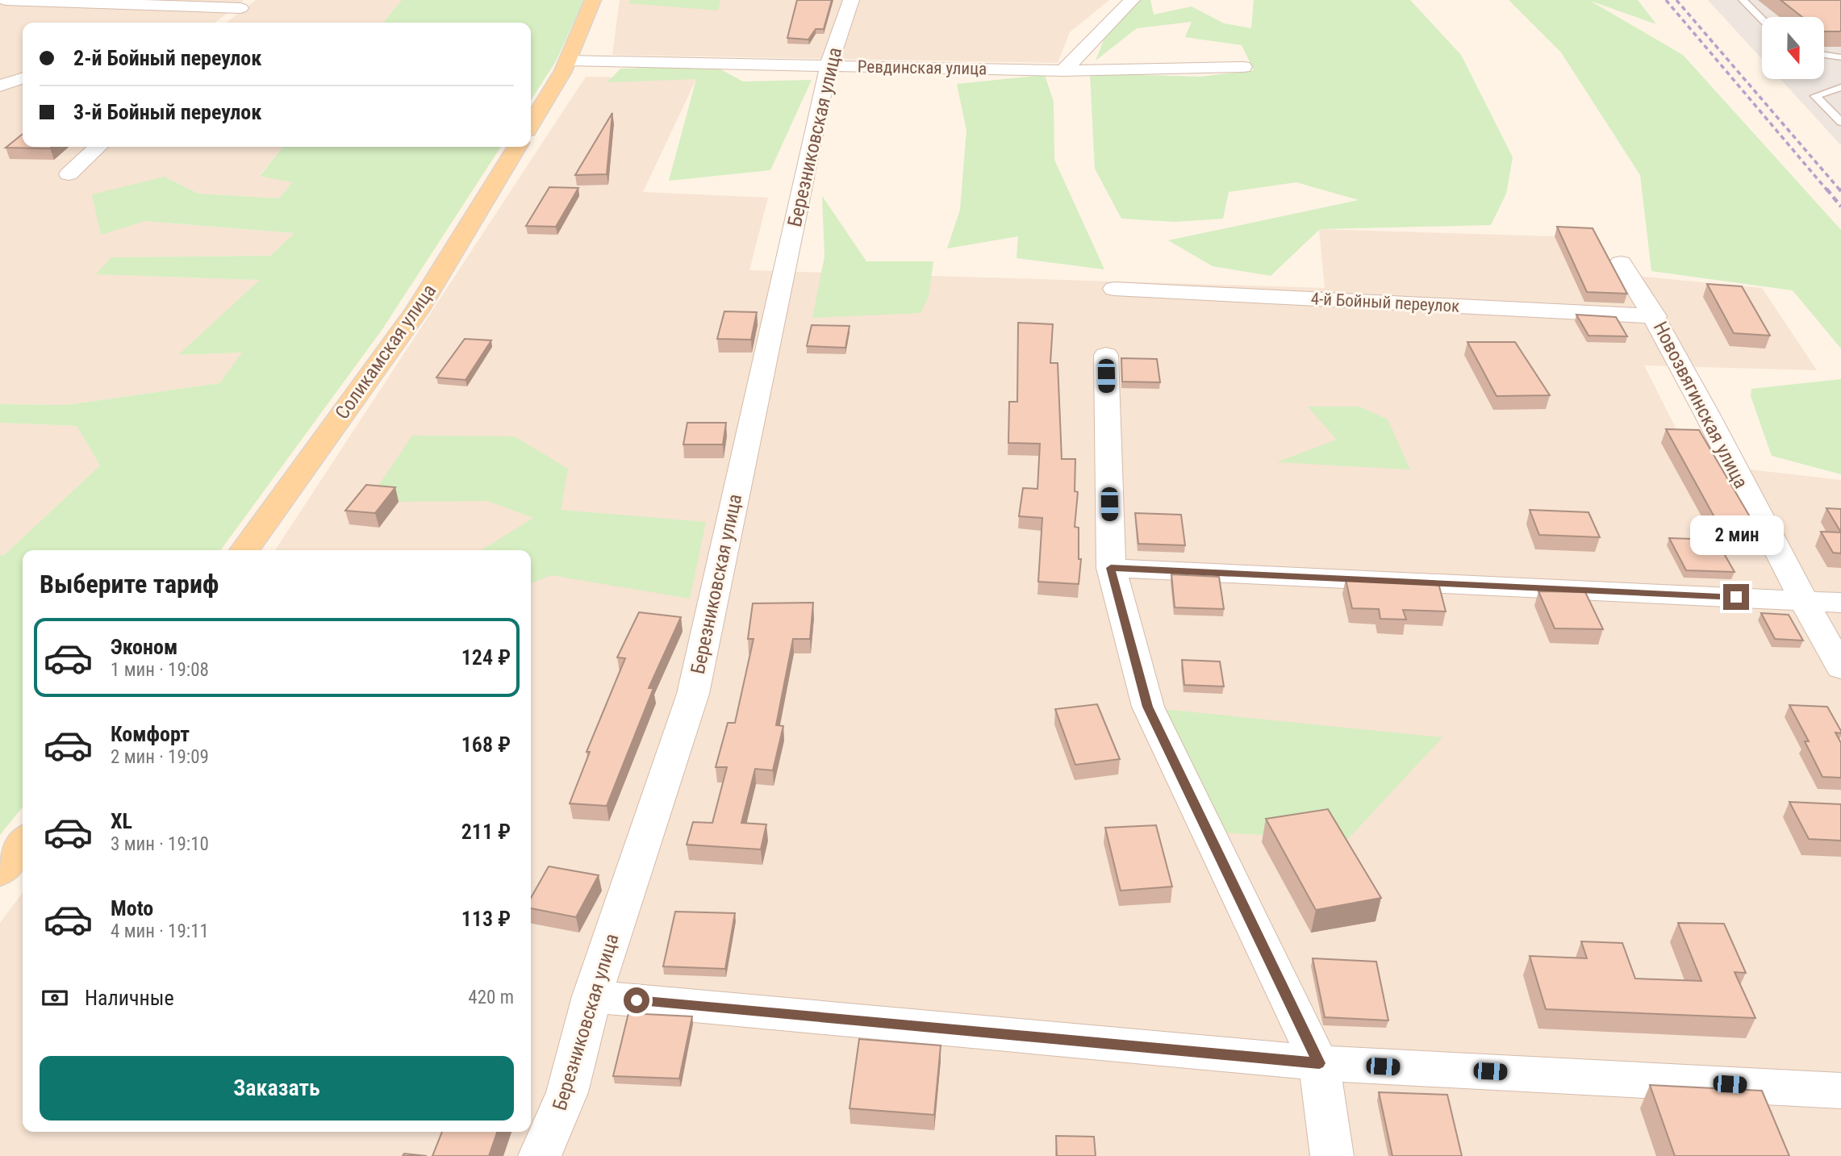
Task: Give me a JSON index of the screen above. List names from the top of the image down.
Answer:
{
  "streets": {
    "main road": ["Соликамская улица"],
    "street": [
      "Ревдинская улица",
      "Березниковская улица",
      "4-й Бойный переулок",
      "Новозвягинская улица"
    ]
  },
  "crossings": [
    ["Ревдинская улица", "Березниковская улица"],
    ["4-й Бойный переулок", "Новозвягинская улица"]
  ],
  "north": "bottom",
  "page": {
    "banner": ["2-й Бойный переулок", "3-й Бойный переулок"],
    "bubble": "2 мин",
    "heading": "Выберите тариф",
    "list": [
      {
        "name": "Эконом",
        "note": "1 мин · 19:08",
        "value": "124 ₽"
      },
      {
        "name": "Комфорт",
        "note": "2 мин · 19:09",
        "value": "168 ₽"
      },
      {
        "name": "XL",
        "note": "3 мин · 19:10",
        "value": "211 ₽"
      },
      {
        "name": "Moto",
        "note": "4 мин · 19:11",
        "value": "113 ₽"
      }
    ],
    "pay": ["Наличные", "420 m"],
    "buttons": "Заказать"
  }
}
